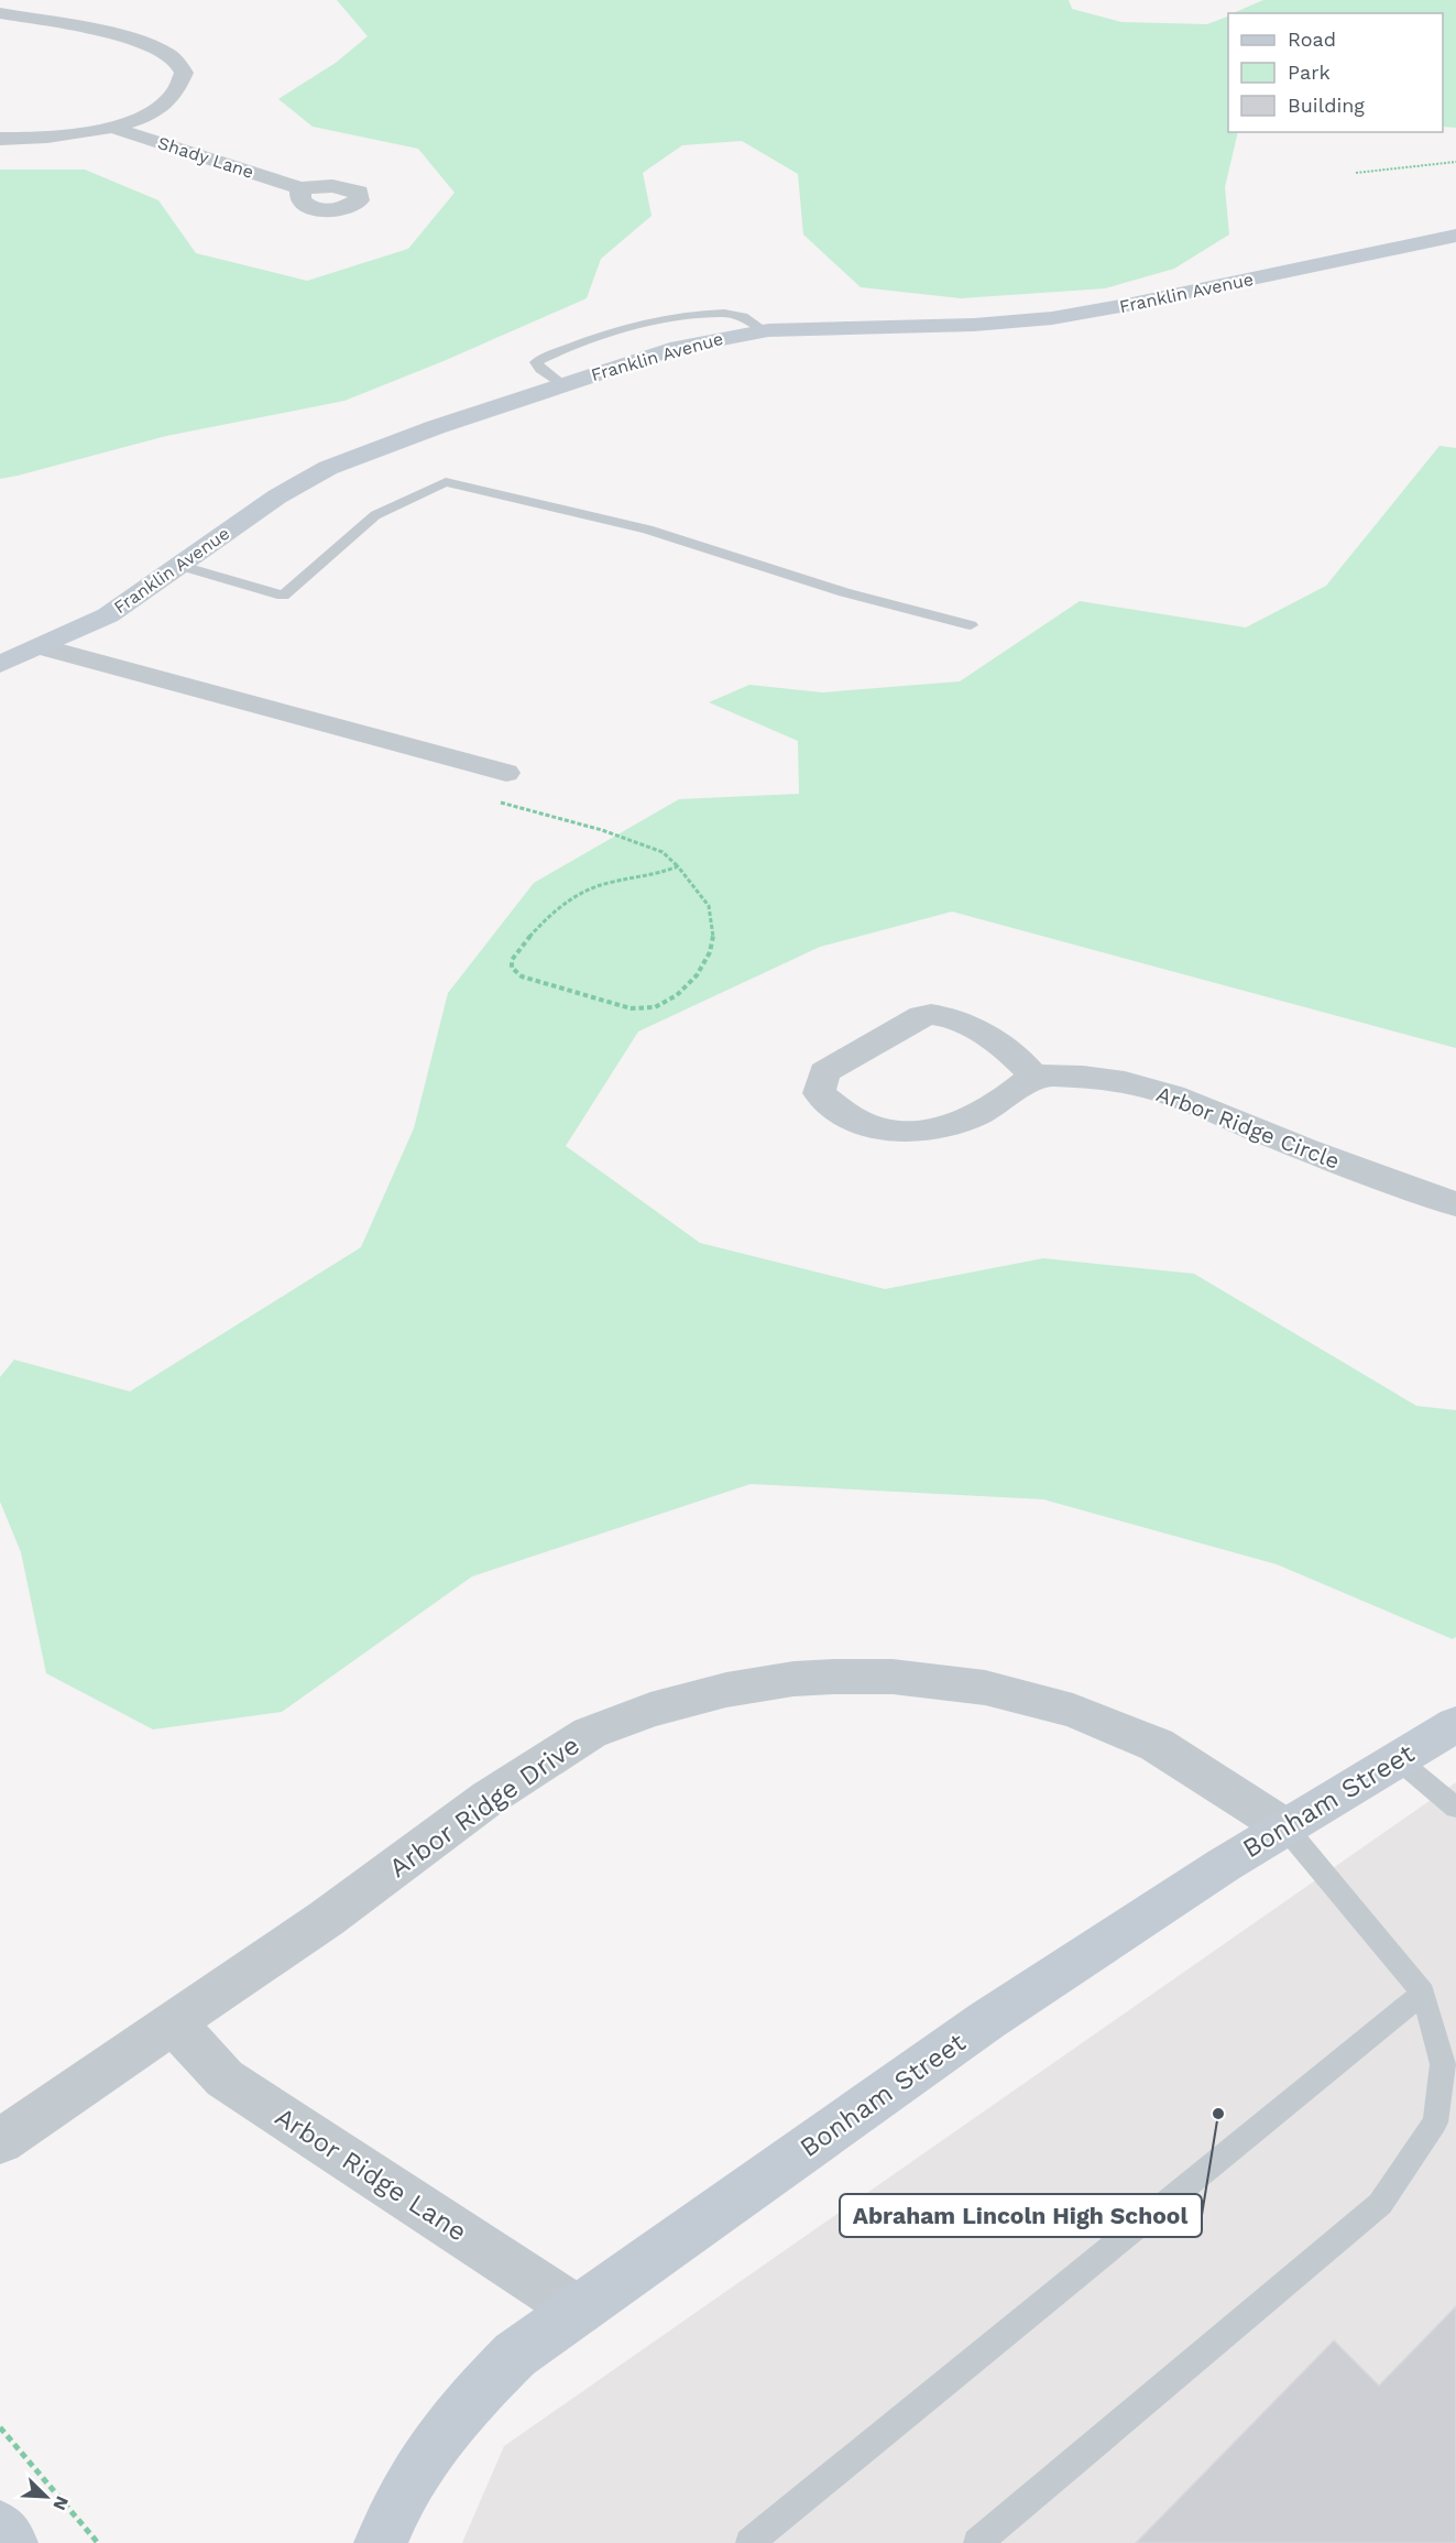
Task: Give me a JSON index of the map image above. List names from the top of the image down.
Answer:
{
  "streets": {
    "street": [
      "Shady Lane",
      "Franklin Avenue",
      "Arbor Ridge Circle",
      "Bonham Street",
      "Arbor Ridge Drive",
      "Arbor Ridge Lane"
    ]
  },
  "crossings": [
    ["Bonham Street", "Arbor Ridge Drive"],
    ["Bonham Street", "Arbor Ridge Lane"],
    ["Arbor Ridge Drive", "Arbor Ridge Lane"]
  ],
  "places": ["Abraham Lincoln High School"],
  "legend": ["Road", "Park", "Building"],
  "north": "bottom right"
}
